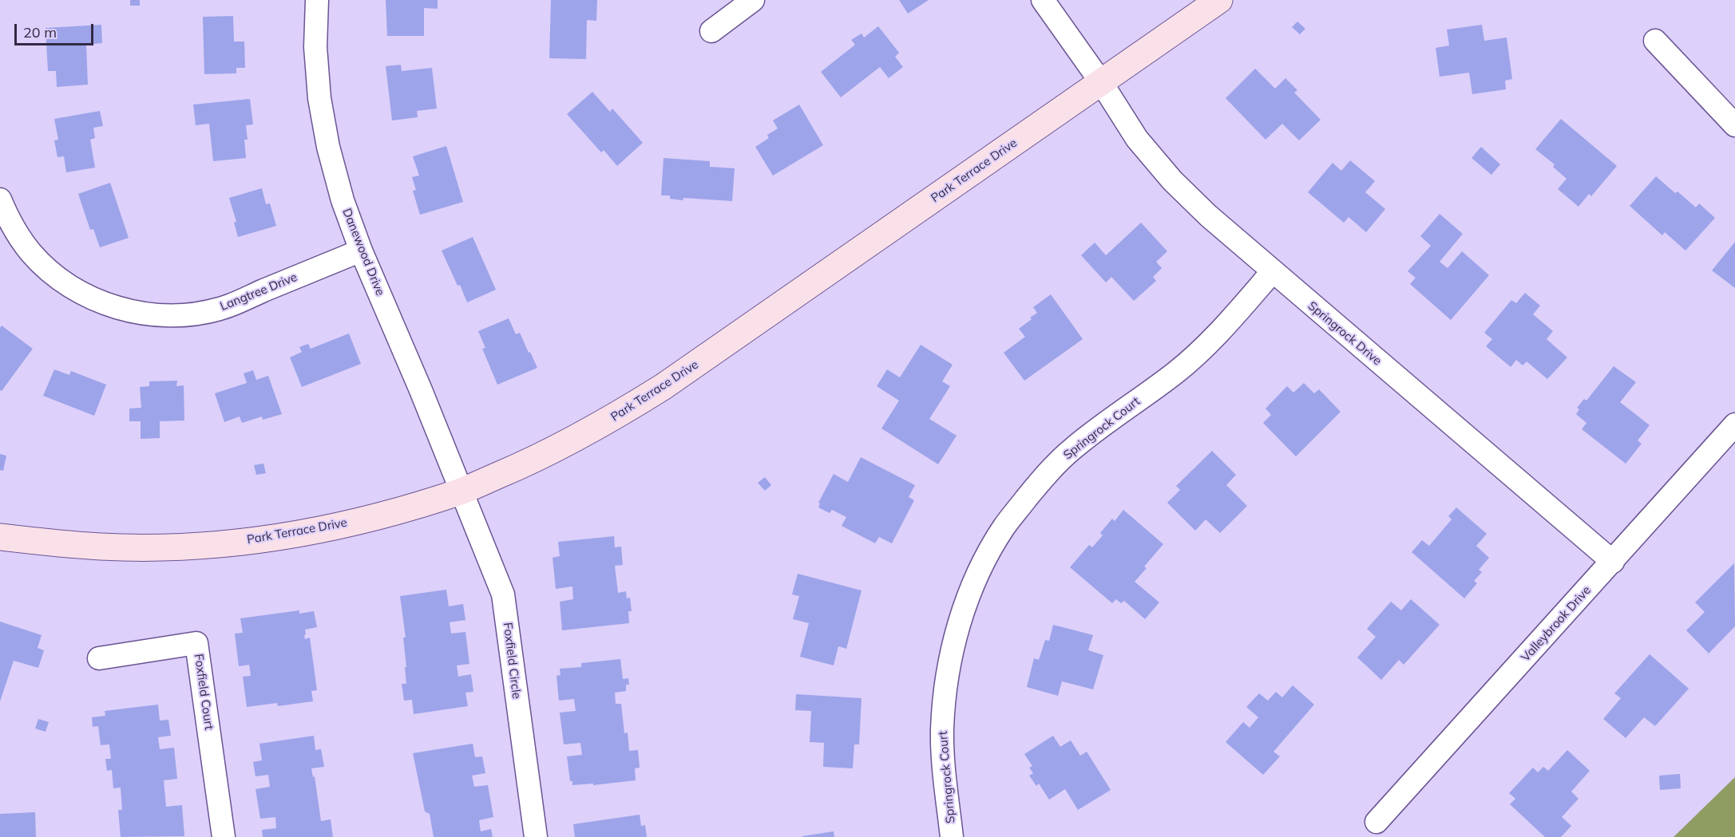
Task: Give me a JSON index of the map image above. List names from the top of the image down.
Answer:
{
  "streets": {
    "street": [
      "Park Terrace Drive",
      "Danewood Drive",
      "Langtree Drive",
      "Springrock Drive",
      "Springrock Court",
      "Valleybrook Drive",
      "Foxfield Circle",
      "Foxfield Court"
    ]
  },
  "crossings": [
    ["Park Terrace Drive", "Danewood Drive"],
    ["Park Terrace Drive", "Springrock Drive"],
    ["Park Terrace Drive", "Foxfield Circle"],
    ["Danewood Drive", "Langtree Drive"],
    ["Danewood Drive", "Foxfield Circle"],
    ["Springrock Drive", "Springrock Court"],
    ["Springrock Drive", "Valleybrook Drive"]
  ],
  "scale_bar": "20 m"
}
